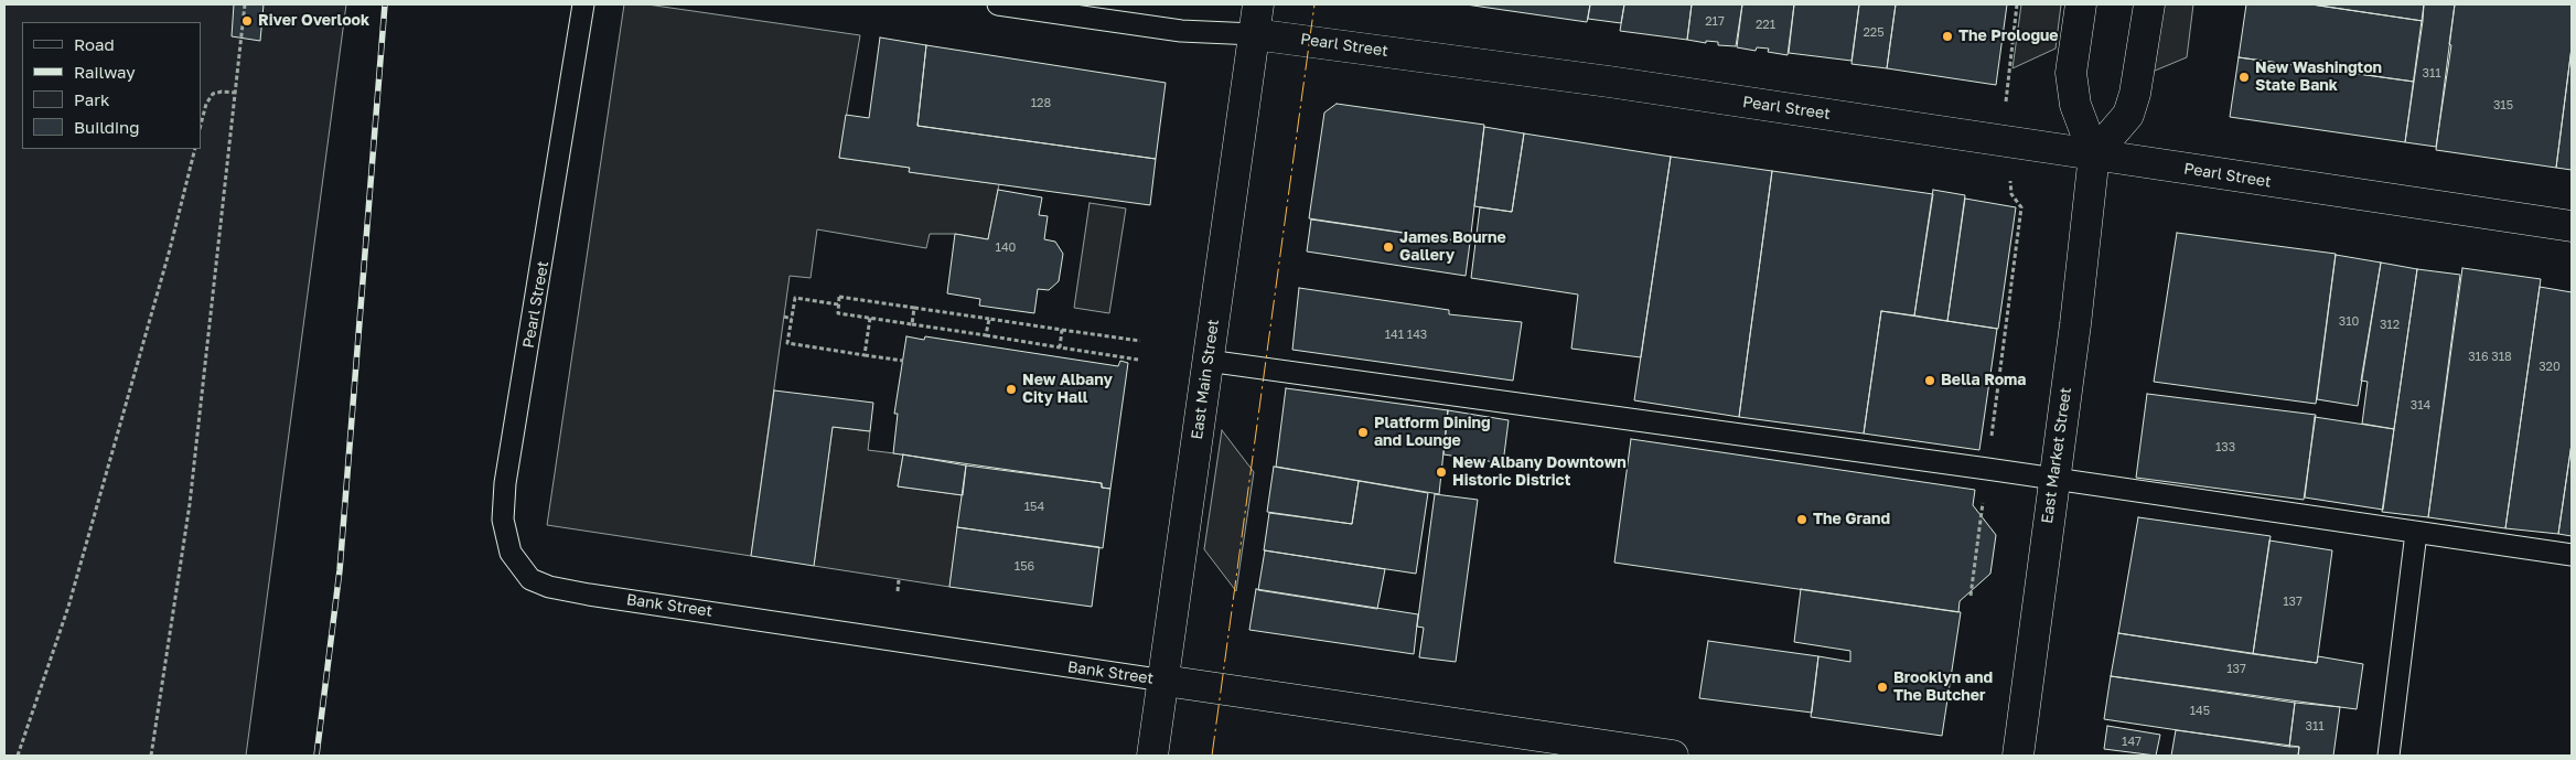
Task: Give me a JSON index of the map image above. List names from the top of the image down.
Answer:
{
  "streets": {
    "street": [
      "Pearl Street",
      "East Main Street",
      "East Market Street",
      "Bank Street"
    ]
  },
  "crossings": [
    ["Pearl Street", "East Main Street"],
    ["Pearl Street", "East Market Street"],
    ["Pearl Street", "Bank Street"],
    ["East Main Street", "Bank Street"]
  ],
  "places": [
    "River Overlook",
    "The Prologue",
    "New Washington State Bank",
    "James Bourne Gallery",
    "Bella Roma",
    "New Albany City Hall",
    "Platform Dining and Lounge",
    "New Albany Downtown Historic District",
    "The Grand",
    "Brooklyn and The Butcher"
  ],
  "house_numbers": [
    "217",
    "221",
    "225",
    "311",
    "128",
    "315",
    "140",
    "310",
    "312",
    "141 143",
    "316 318",
    "320",
    "314",
    "133",
    "154",
    "156",
    "137",
    "137",
    "145",
    "311",
    "147"
  ],
  "legend": [
    "Road",
    "Railway",
    "Park",
    "Building"
  ]
}
